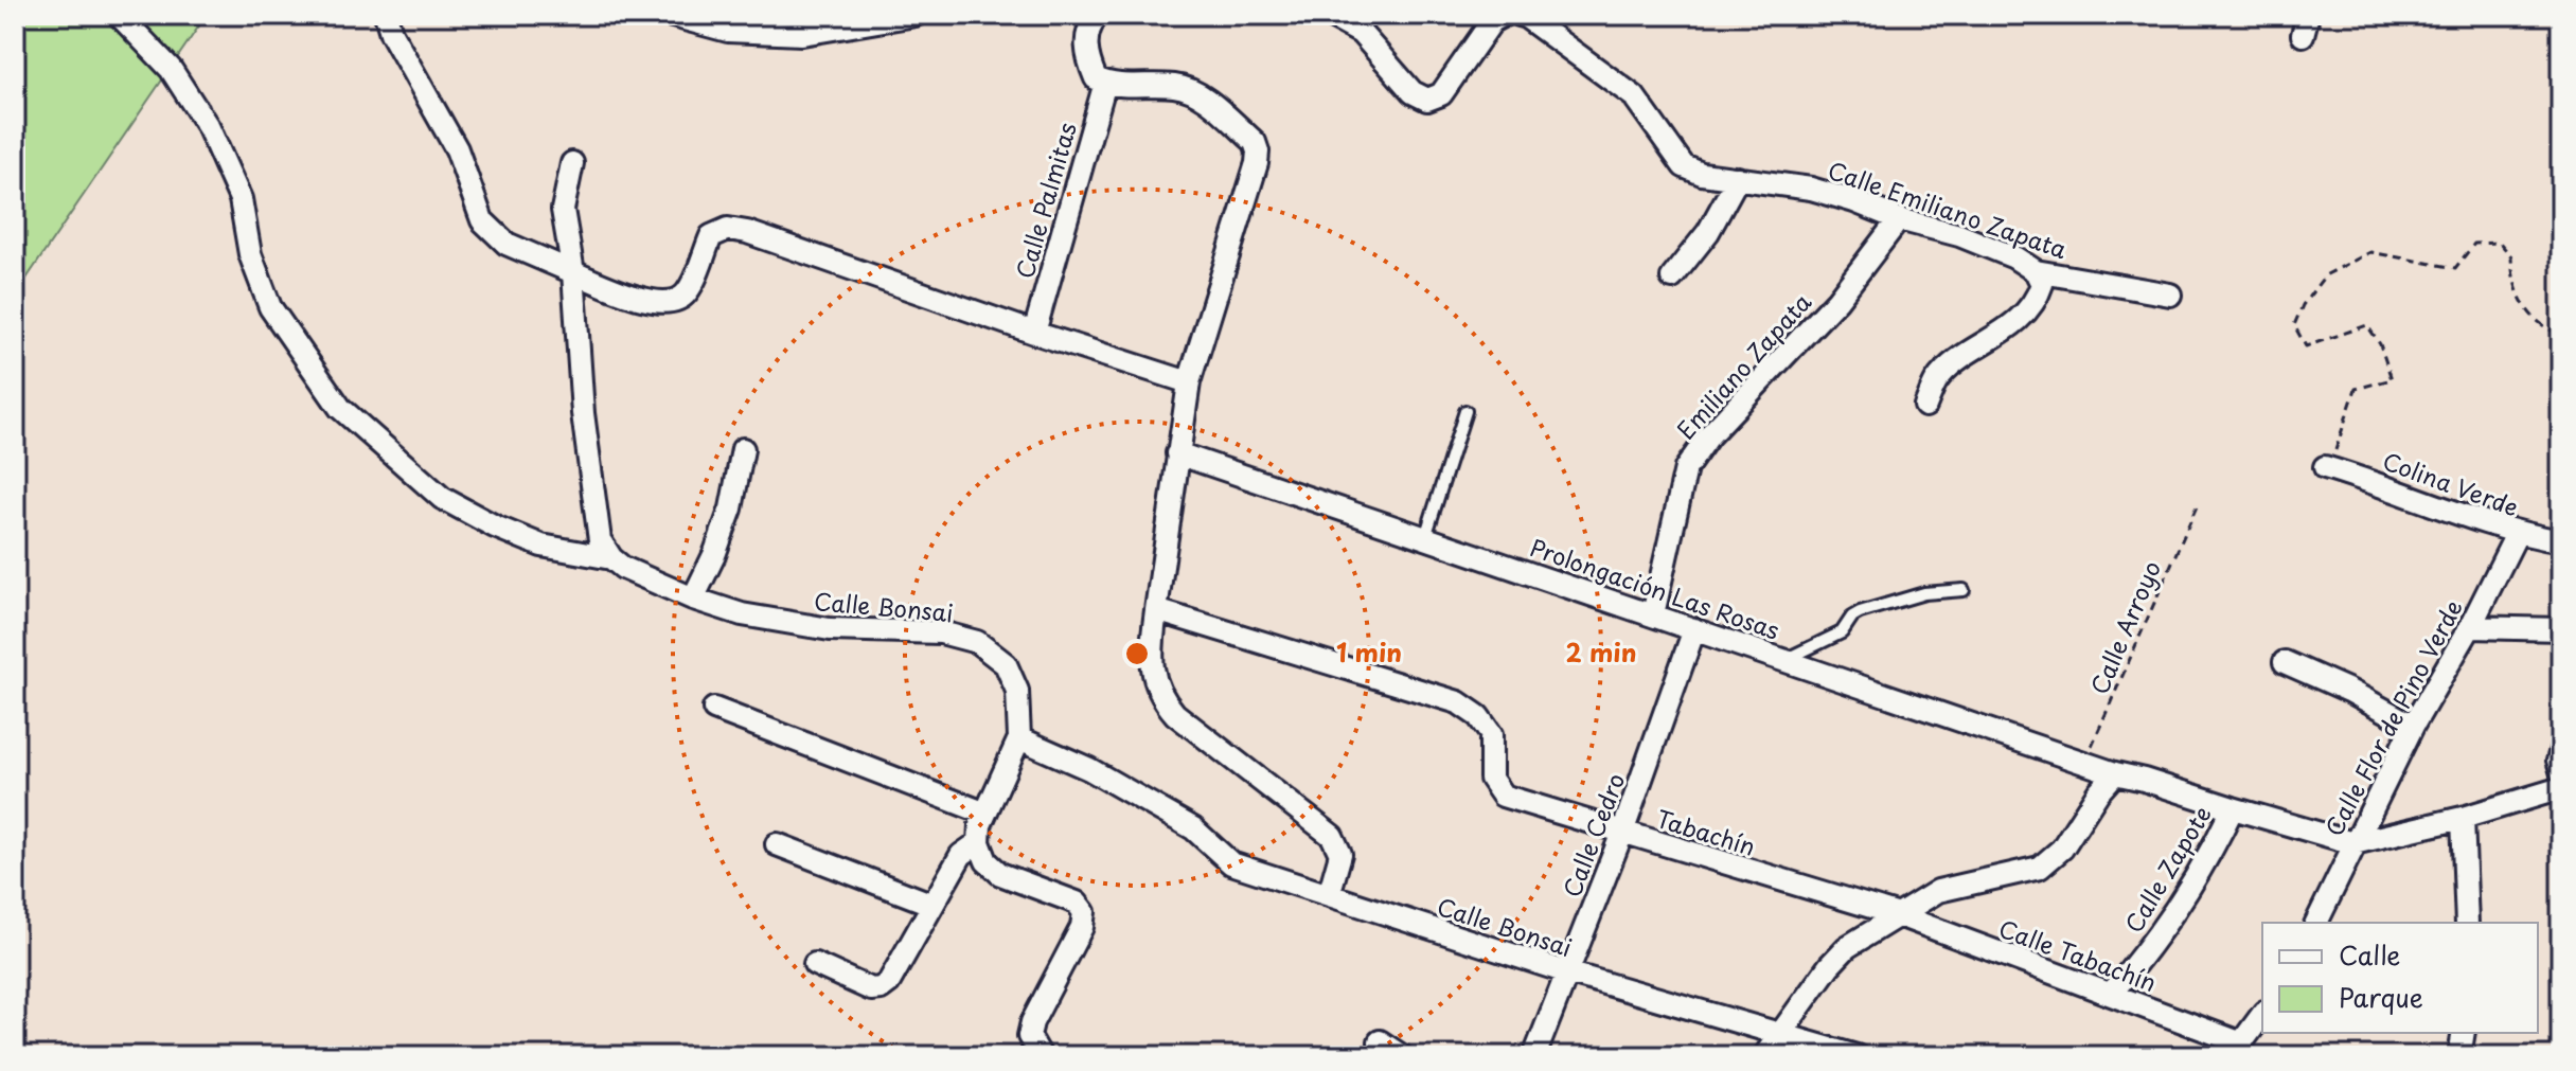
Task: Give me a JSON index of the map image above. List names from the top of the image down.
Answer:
{
  "streets": {
    "street": [
      "Calle Palmitas",
      "Calle Emiliano Zapata",
      "Emiliano Zapata",
      "Colina Verde",
      "Prolongación Las Rosas",
      "Calle Bonsai",
      "Calle Flor de Pino Verde",
      "Tabachín",
      "Calle Cedro",
      "Calle Zapote",
      "Calle Tabachín"
    ],
    "path": ["Calle Arroyo"]
  },
  "crossings": [
    ["Calle Emiliano Zapata", "Emiliano Zapata"],
    ["Emiliano Zapata", "Prolongación Las Rosas"],
    ["Colina Verde", "Calle Flor de Pino Verde"],
    ["Prolongación Las Rosas", "Calle Arroyo"],
    ["Prolongación Las Rosas", "Calle Flor de Pino Verde"],
    ["Prolongación Las Rosas", "Calle Cedro"],
    ["Prolongación Las Rosas", "Calle Zapote"],
    ["Calle Bonsai", "Calle Cedro"],
    ["Tabachín", "Calle Cedro"],
    ["Tabachín", "Calle Tabachín"],
    ["Calle Zapote", "Calle Tabachín"]
  ],
  "legend": ["Calle", "Parque"],
  "rings": ["1 min", "2 min"]
}
